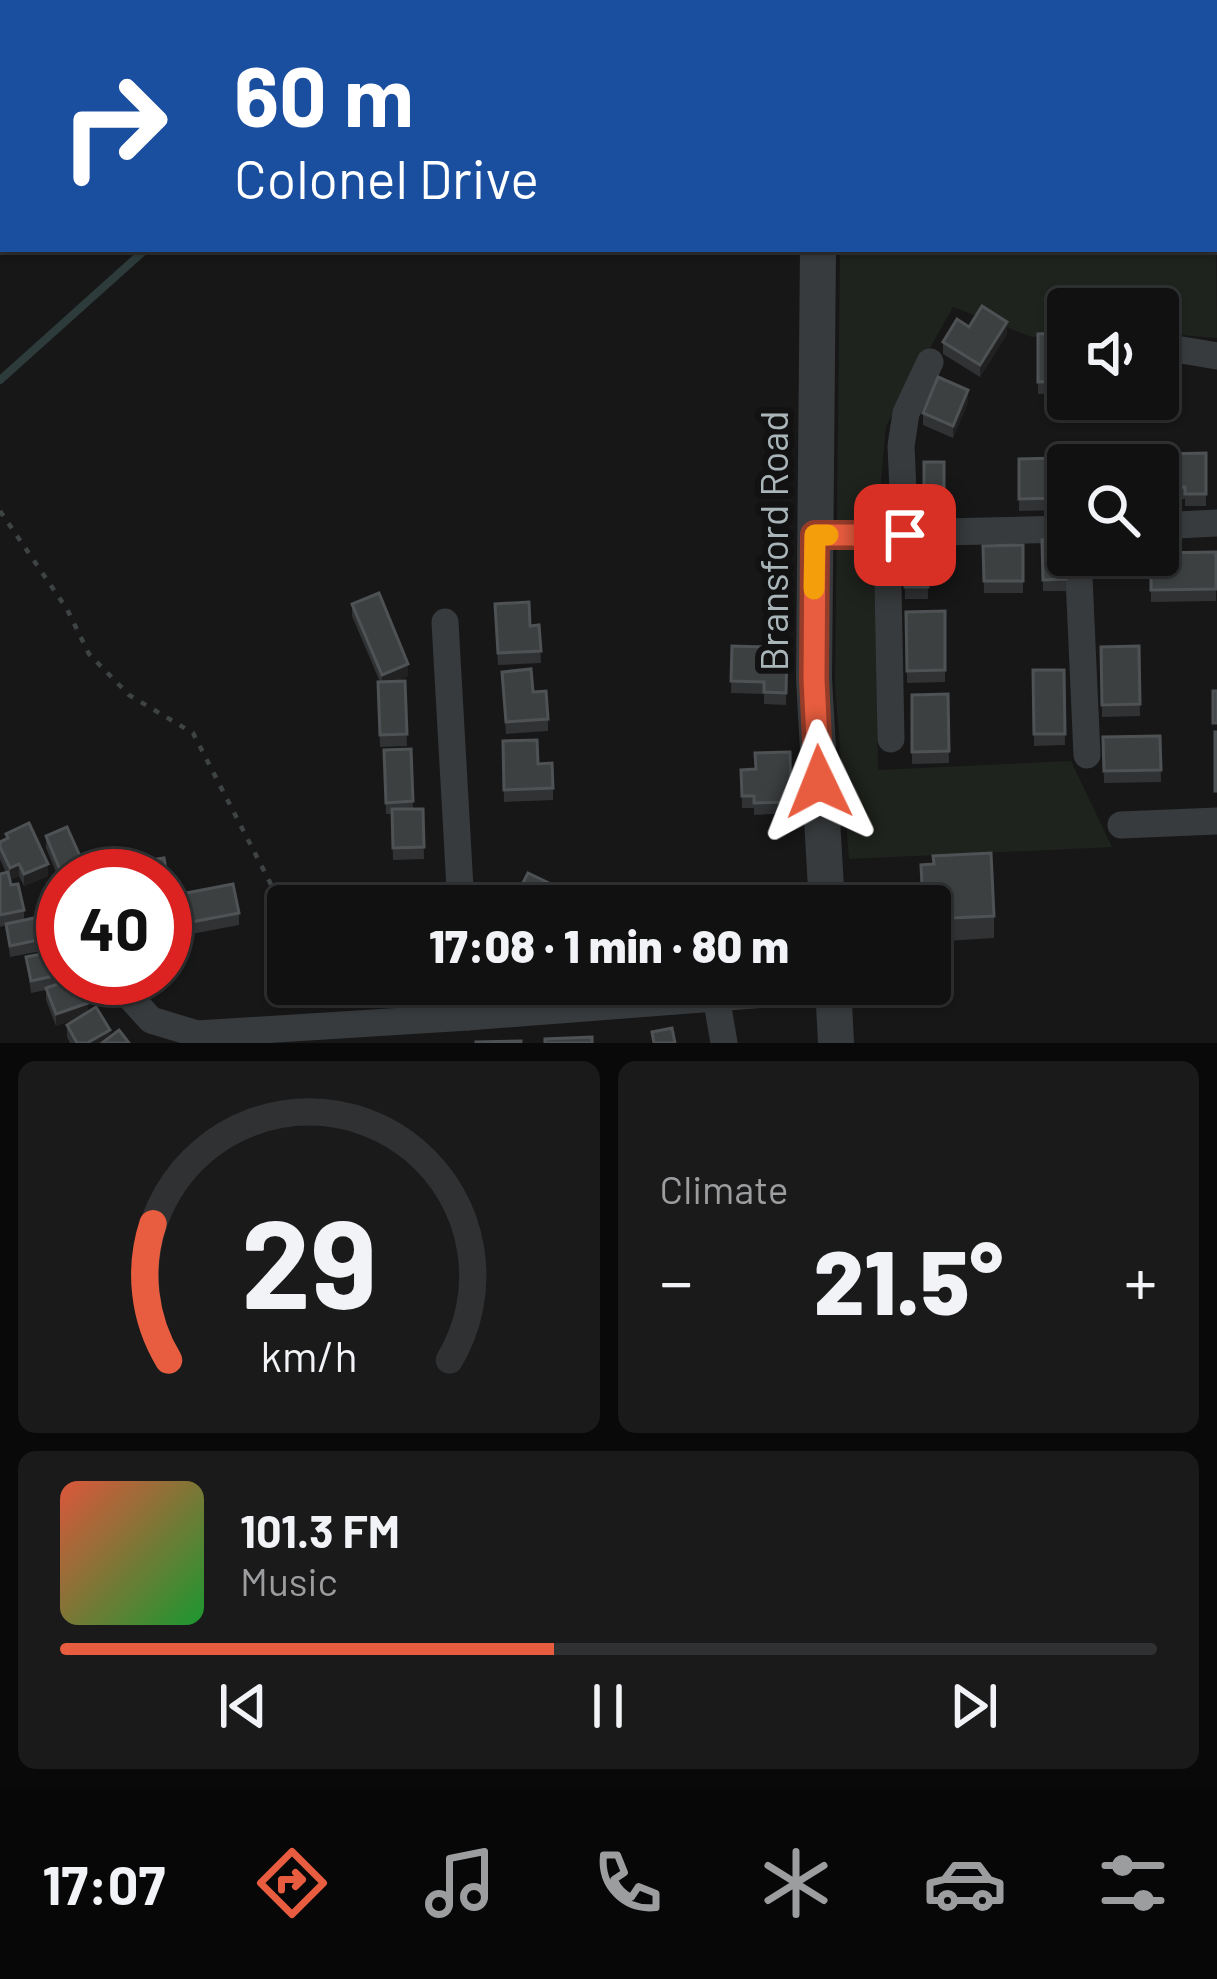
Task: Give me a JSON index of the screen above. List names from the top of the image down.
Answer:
{
  "streets": {
    "street": ["Bransford Road"]
  },
  "page": {
    "turn": ["60 m", "Colonel Drive"],
    "limit": "40",
    "trip": "17:08 · 1 min · 80 m",
    "tile": "Climate",
    "heat": ["−", "21.5°", "+"],
    "song": ["101.3 FM", "Music"],
    "tabs": "17:07",
    "gauge": ["29", "km/h"]
  }
}
